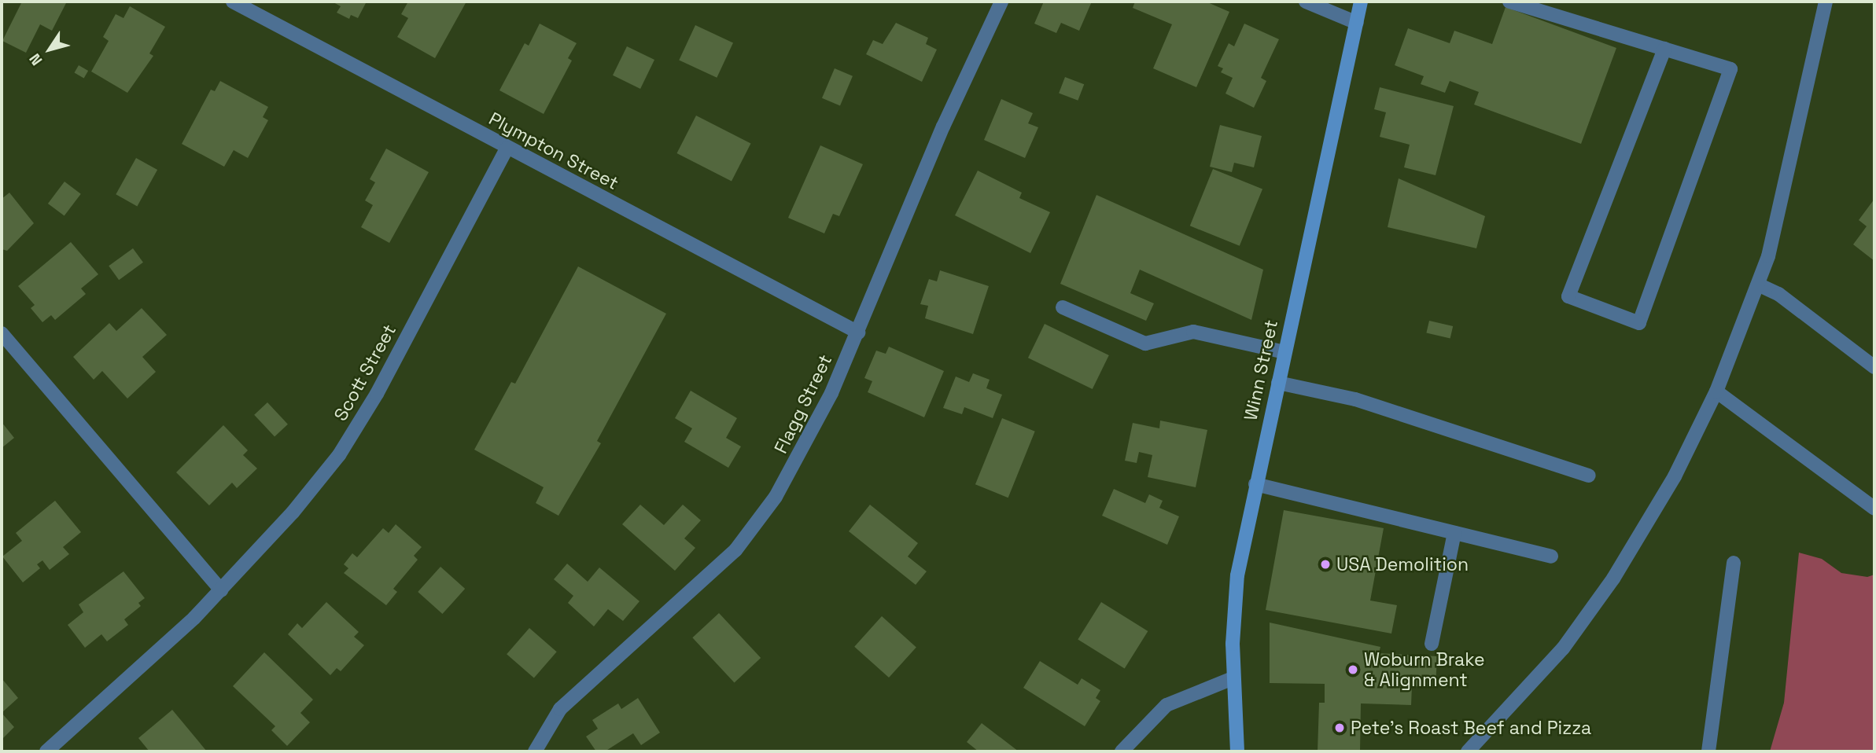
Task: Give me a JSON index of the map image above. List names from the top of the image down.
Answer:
{
  "streets": {
    "main road": ["Winn Street"],
    "street": ["Plympton Street", "Scott Street", "Flagg Street"]
  },
  "crossings": [
    ["Plympton Street", "Scott Street"],
    ["Plympton Street", "Flagg Street"]
  ],
  "places": ["USA Demolition", "Woburn Brake & Alignment", "Pete's Roast Beef and Pizza"],
  "north": "bottom left"
}
